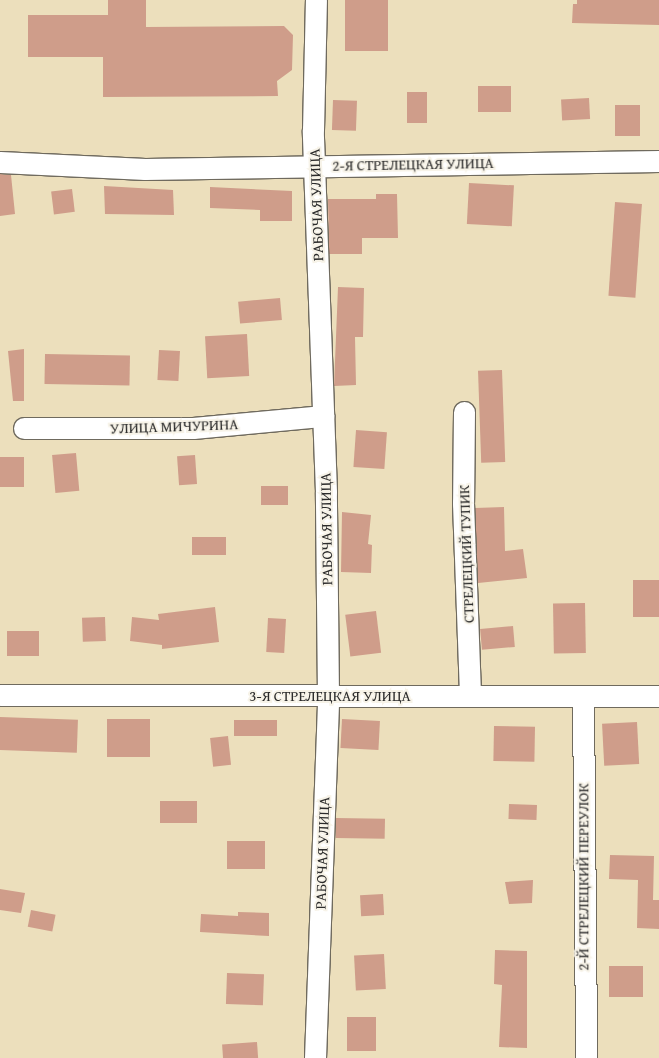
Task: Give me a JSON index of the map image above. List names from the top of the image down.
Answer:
{
  "streets": {
    "street": [
      "2-Я СТРЕЛЕЦКАЯ УЛИЦА",
      "РАБОЧАЯ УЛИЦА",
      "УЛИЦА МИЧУРИНА",
      "СТРЕЛЕЦКИЙ ТУПИК",
      "3-Я СТРЕЛЕЦКАЯ УЛИЦА",
      "2-Й СТРЕЛЕЦКИЙ ПЕРЕУЛОК"
    ]
  },
  "crossings": [
    ["2-Я СТРЕЛЕЦКАЯ УЛИЦА", "РАБОЧАЯ УЛИЦА"],
    ["РАБОЧАЯ УЛИЦА", "УЛИЦА МИЧУРИНА"],
    ["РАБОЧАЯ УЛИЦА", "3-Я СТРЕЛЕЦКАЯ УЛИЦА"],
    ["СТРЕЛЕЦКИЙ ТУПИК", "3-Я СТРЕЛЕЦКАЯ УЛИЦА"],
    ["3-Я СТРЕЛЕЦКАЯ УЛИЦА", "2-Й СТРЕЛЕЦКИЙ ПЕРЕУЛОК"]
  ]
}
